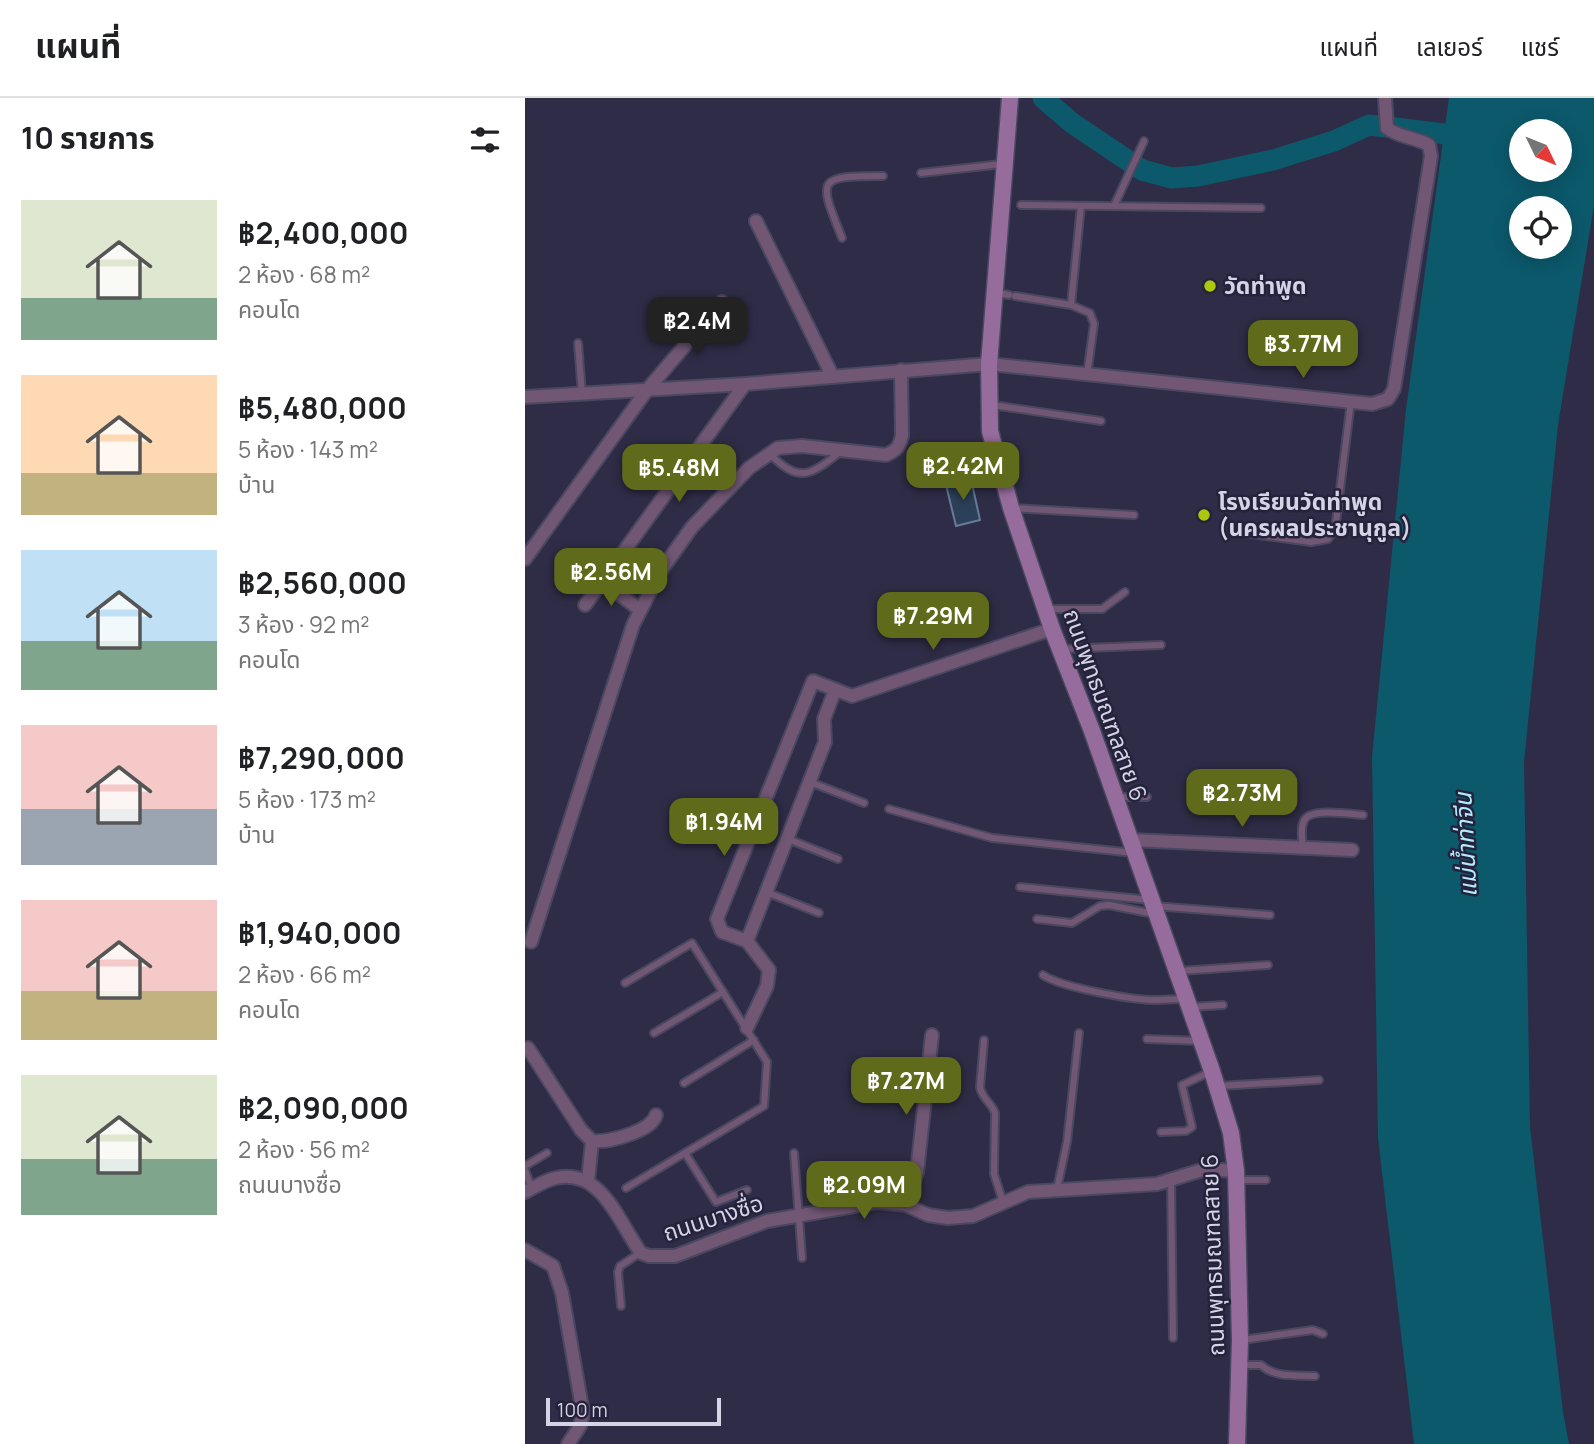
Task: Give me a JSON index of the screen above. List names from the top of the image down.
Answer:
{
  "streets": {
    "main road": ["ถนนพุทธมณฑลสาย 6"],
    "street": ["ถนนบางซื่อ"]
  },
  "crossings": [
    ["ถนนพุทธมณฑลสาย 6", "ถนนบางซื่อ"]
  ],
  "water": ["แม่น้ำท่าจีน"],
  "places": ["วัดท่าพูด", "โรงเรียนวัดท่าพูด (นครผลประชานุกูล)"],
  "scale_bar": "100 m",
  "north": "bottom right",
  "page": {
    "header": "แผนที่",
    "nav": ["แผนที่", "เลเยอร์", "แชร์"],
    "heading": "10 รายการ",
    "list": [
      {
        "name": "฿2,400,000",
        "note": "2 ห้อง · 68 m² · คอนโด"
      },
      {
        "name": "฿5,480,000",
        "note": "5 ห้อง · 143 m² · บ้าน"
      },
      {
        "name": "฿2,560,000",
        "note": "3 ห้อง · 92 m² · คอนโด"
      },
      {
        "name": "฿7,290,000",
        "note": "5 ห้อง · 173 m² · บ้าน"
      },
      {
        "name": "฿1,940,000",
        "note": "2 ห้อง · 66 m² · คอนโด"
      },
      {
        "name": "฿2,090,000",
        "note": "2 ห้อง · 56 m² · ถนนบางซื่อ"
      }
    ],
    "price": [
      "฿2.4M",
      "฿3.77M",
      "฿2.42M",
      "฿5.48M",
      "฿2.56M",
      "฿7.29M",
      "฿2.73M",
      "฿1.94M",
      "฿7.27M",
      "฿2.09M"
    ],
    "scale": "100 m"
  }
}
